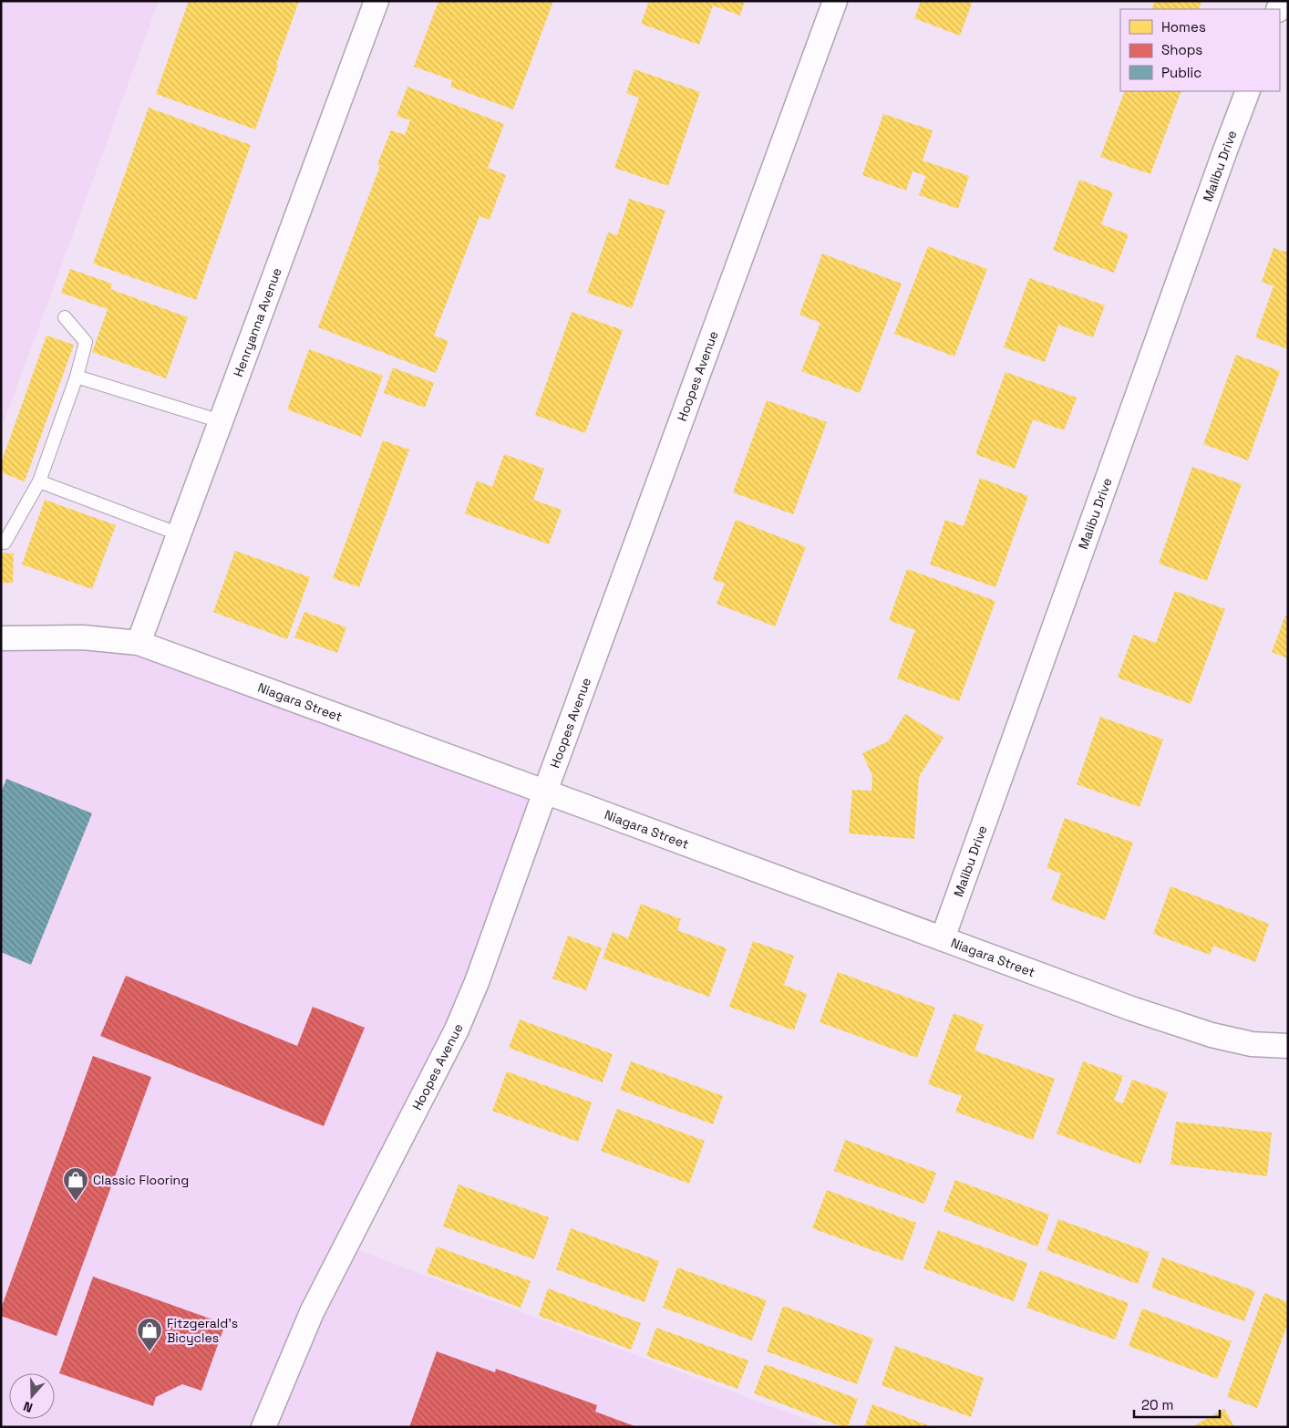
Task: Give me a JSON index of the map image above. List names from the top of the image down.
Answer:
{
  "streets": {
    "street": [
      "Malibu Drive",
      "Henryanna Avenue",
      "Hoopes Avenue",
      "Niagara Street"
    ]
  },
  "crossings": [
    ["Malibu Drive", "Niagara Street"],
    ["Henryanna Avenue", "Niagara Street"],
    ["Hoopes Avenue", "Niagara Street"]
  ],
  "places": {
    "shop": ["Classic Flooring", "Fitzgerald's Bicycles"]
  },
  "legend": ["Homes", "Shops", "Public"],
  "scale_bar": "20 m",
  "north": "bottom"
}
